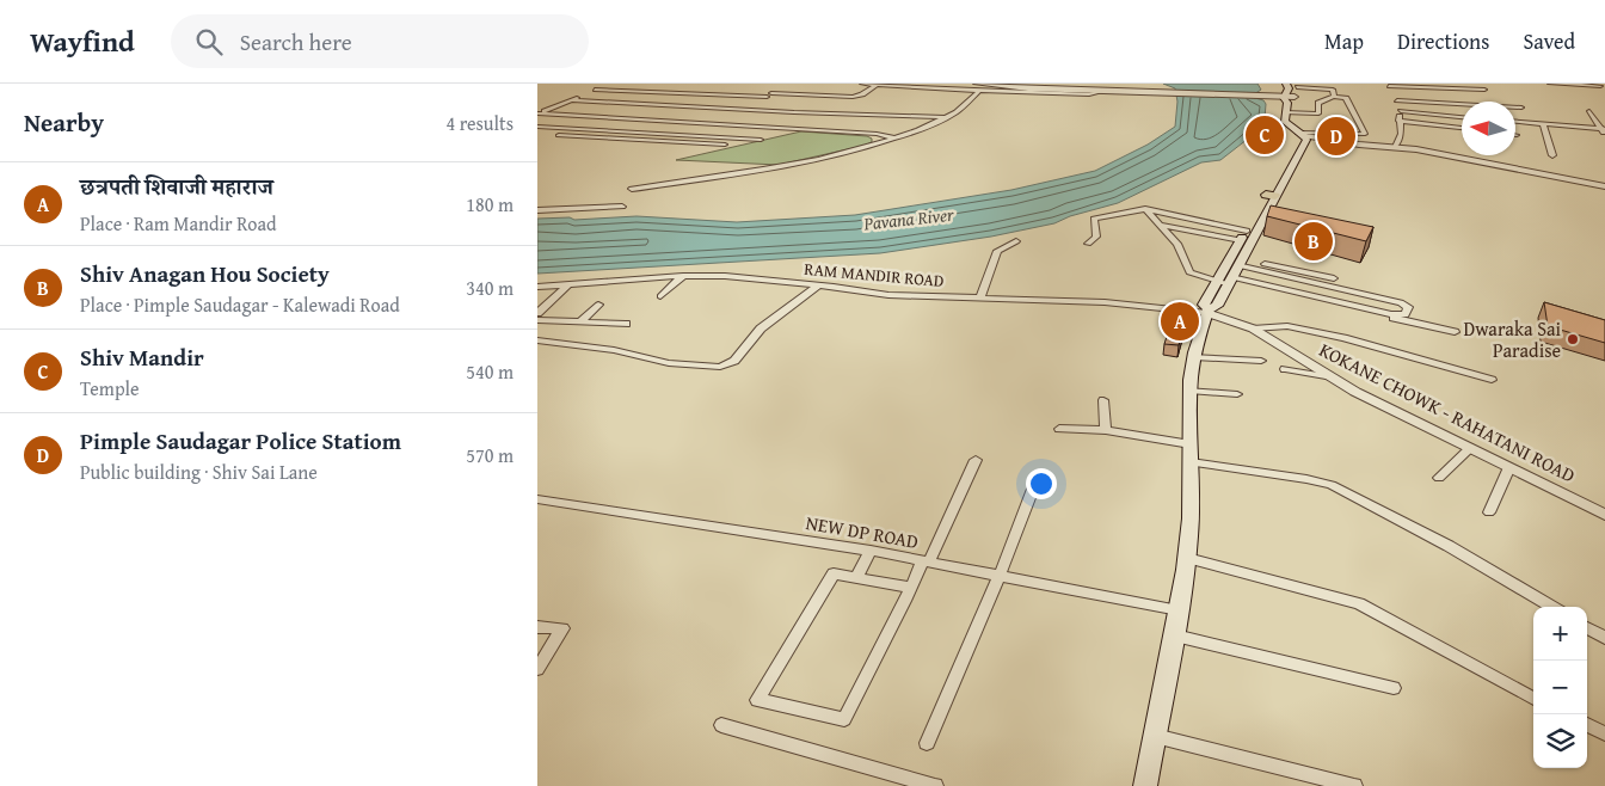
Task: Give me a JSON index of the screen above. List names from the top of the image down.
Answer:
{
  "streets": {
    "street": ["RAM MANDIR ROAD", "KOKANE CHOWK - RAHATANI ROAD", "NEW DP ROAD"]
  },
  "crossings": [
    ["RAM MANDIR ROAD", "KOKANE CHOWK - RAHATANI ROAD"]
  ],
  "water": ["Pavana River"],
  "places": ["Dwaraka Sai Paradise"],
  "north": "left",
  "page": {
    "header": "Wayfind",
    "search": "Search here",
    "nav": ["Map", "Directions", "Saved"],
    "heading": ["Nearby", "4 results"],
    "pins": [
      "C",
      "D",
      "B",
      "A"
    ],
    "list": [
      {
        "mark": "A",
        "name": "छत्रपती शिवाजी महाराज",
        "note": "Place · Ram Mandir Road",
        "value": "180 m"
      },
      {
        "mark": "B",
        "name": "Shiv Anagan Hou Society",
        "note": "Place · Pimple Saudagar - Kalewadi Road",
        "value": "340 m"
      },
      {
        "mark": "C",
        "name": "Shiv Mandir",
        "note": "Temple",
        "value": "540 m"
      },
      {
        "mark": "D",
        "name": "Pimple Saudagar Police Statiom",
        "note": "Public building · Shiv Sai Lane",
        "value": "570 m"
      }
    ],
    "map_buttons": ["+", "−"]
  }
}
